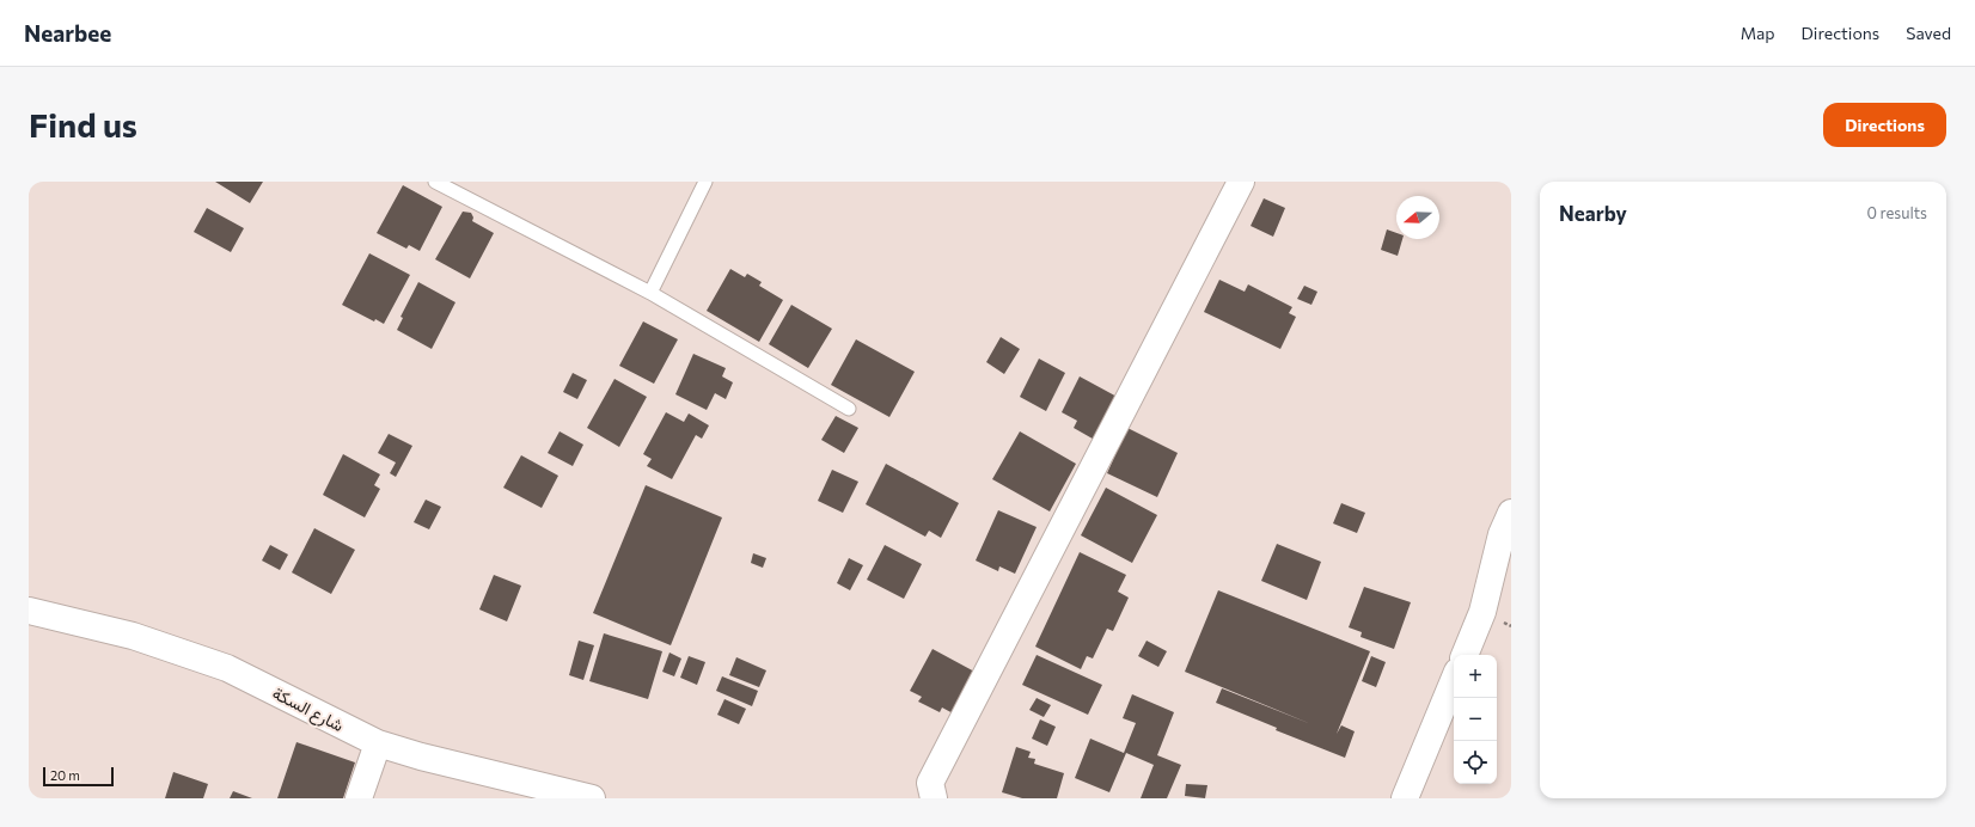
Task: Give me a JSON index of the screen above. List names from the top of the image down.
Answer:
{
  "streets": {
    "street": ["شارع السكة"]
  },
  "scale_bar": "20 m",
  "north": "left",
  "page": {
    "header": "Nearbee",
    "nav": ["Map", "Directions", "Saved"],
    "buttons": "Directions",
    "title": "Find us",
    "heading": ["Nearby", "0 results"],
    "map_buttons": ["+", "−"],
    "scale": "20 m"
  }
}
